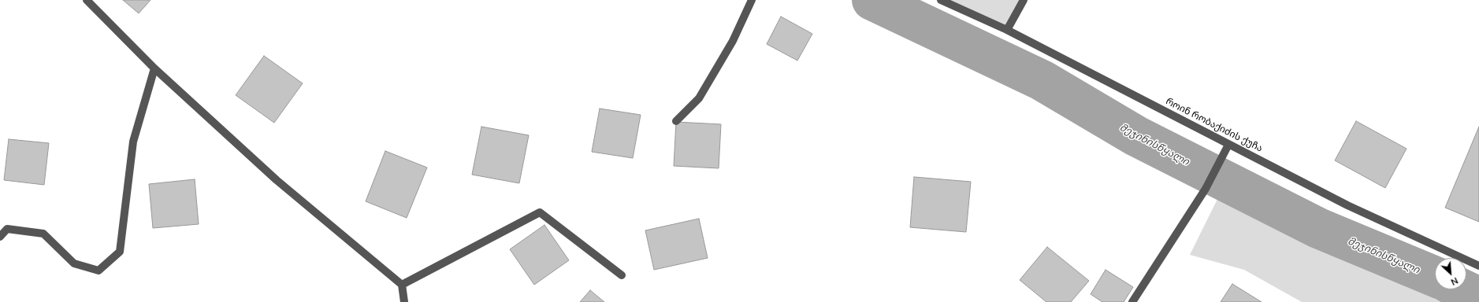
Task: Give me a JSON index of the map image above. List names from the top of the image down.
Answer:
{
  "streets": {
    "street": ["როინ რობაქიძის ქუჩა"]
  },
  "water": ["მეჯინისწყალი"],
  "north": "bottom right"
}
